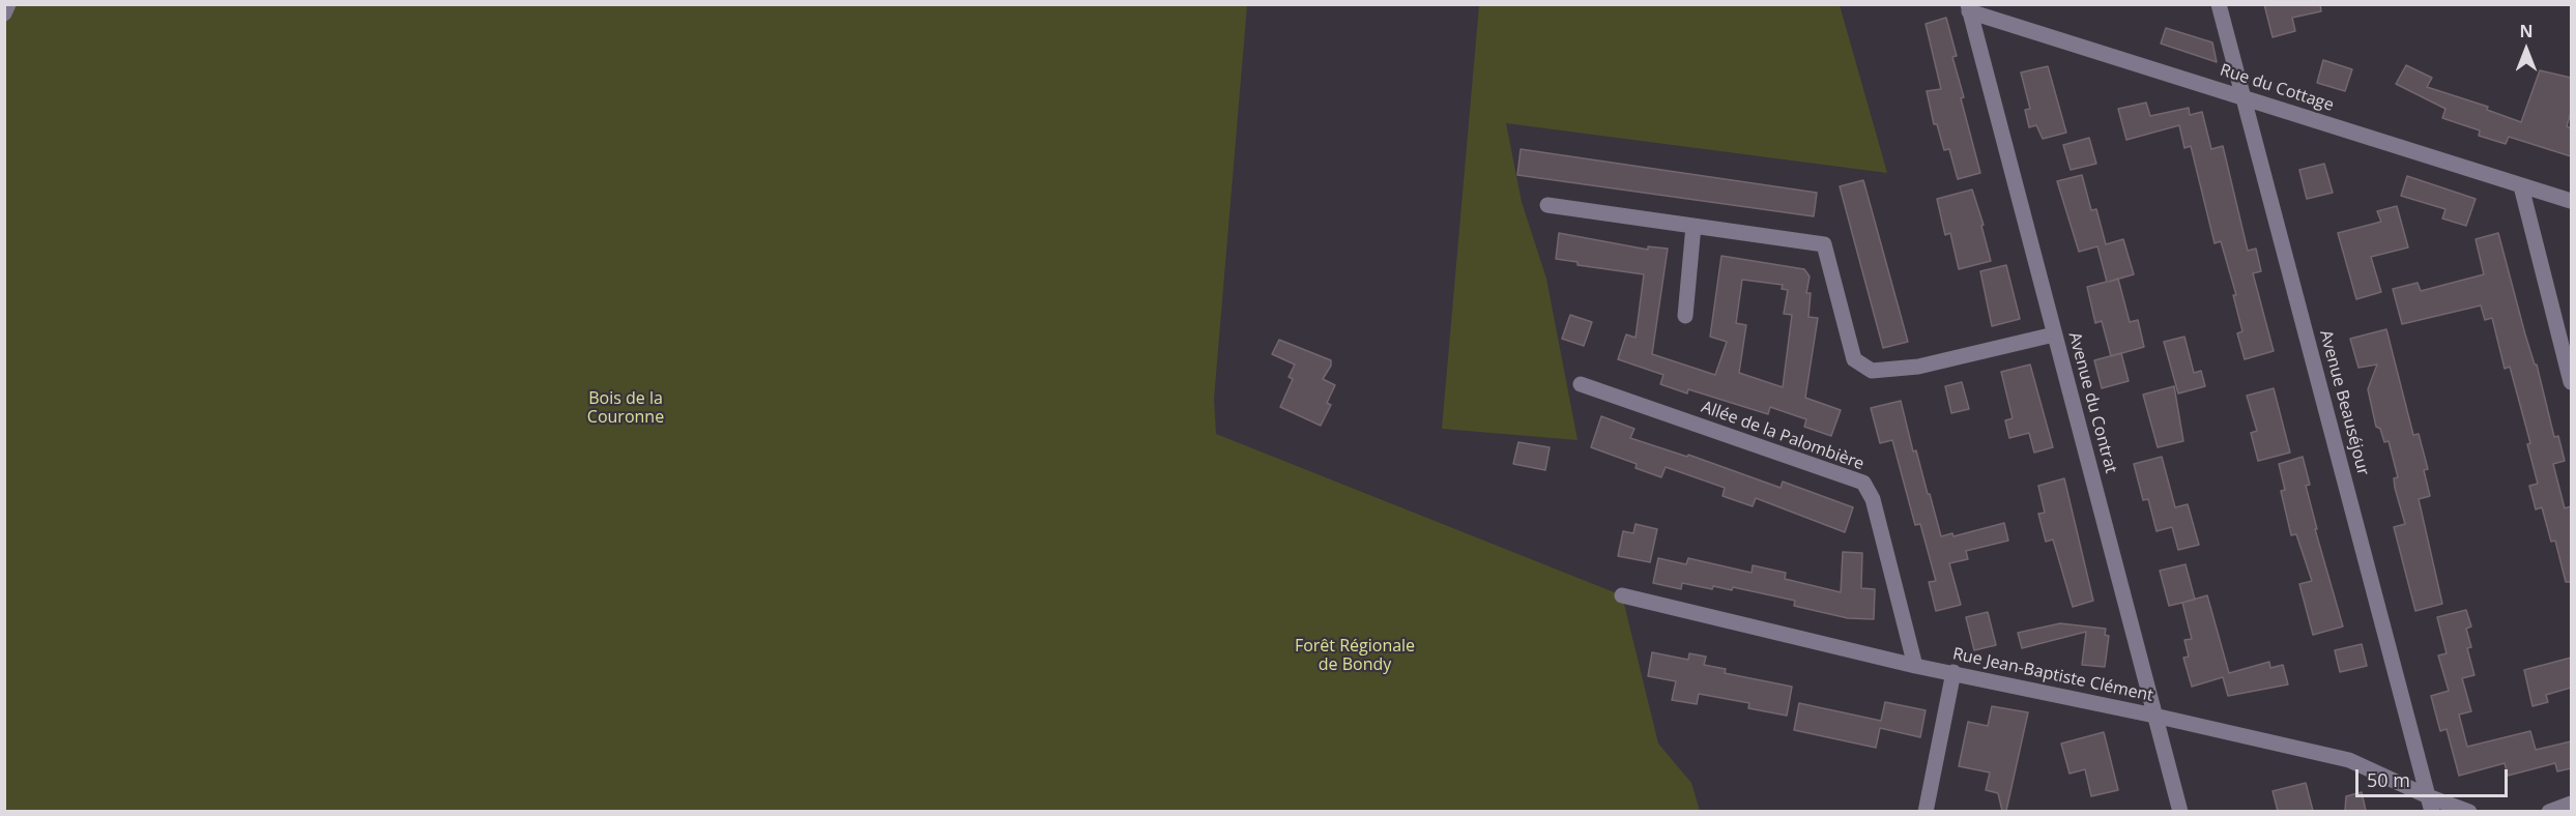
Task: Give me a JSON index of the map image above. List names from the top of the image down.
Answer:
{
  "streets": {
    "street": [
      "Rue du Cottage",
      "Avenue du Contrat",
      "Avenue Beauséjour",
      "Allée de la Palombière",
      "Rue Jean-Baptiste Clément"
    ]
  },
  "crossings": [
    ["Rue du Cottage", "Avenue du Contrat"],
    ["Rue du Cottage", "Avenue Beauséjour"],
    ["Avenue du Contrat", "Rue Jean-Baptiste Clément"],
    ["Avenue Beauséjour", "Rue Jean-Baptiste Clément"],
    ["Allée de la Palombière", "Rue Jean-Baptiste Clément"]
  ],
  "parks": ["Bois de la Couronne", "Forêt Régionale de Bondy"],
  "scale_bar": "50 m",
  "north": "top"
}
